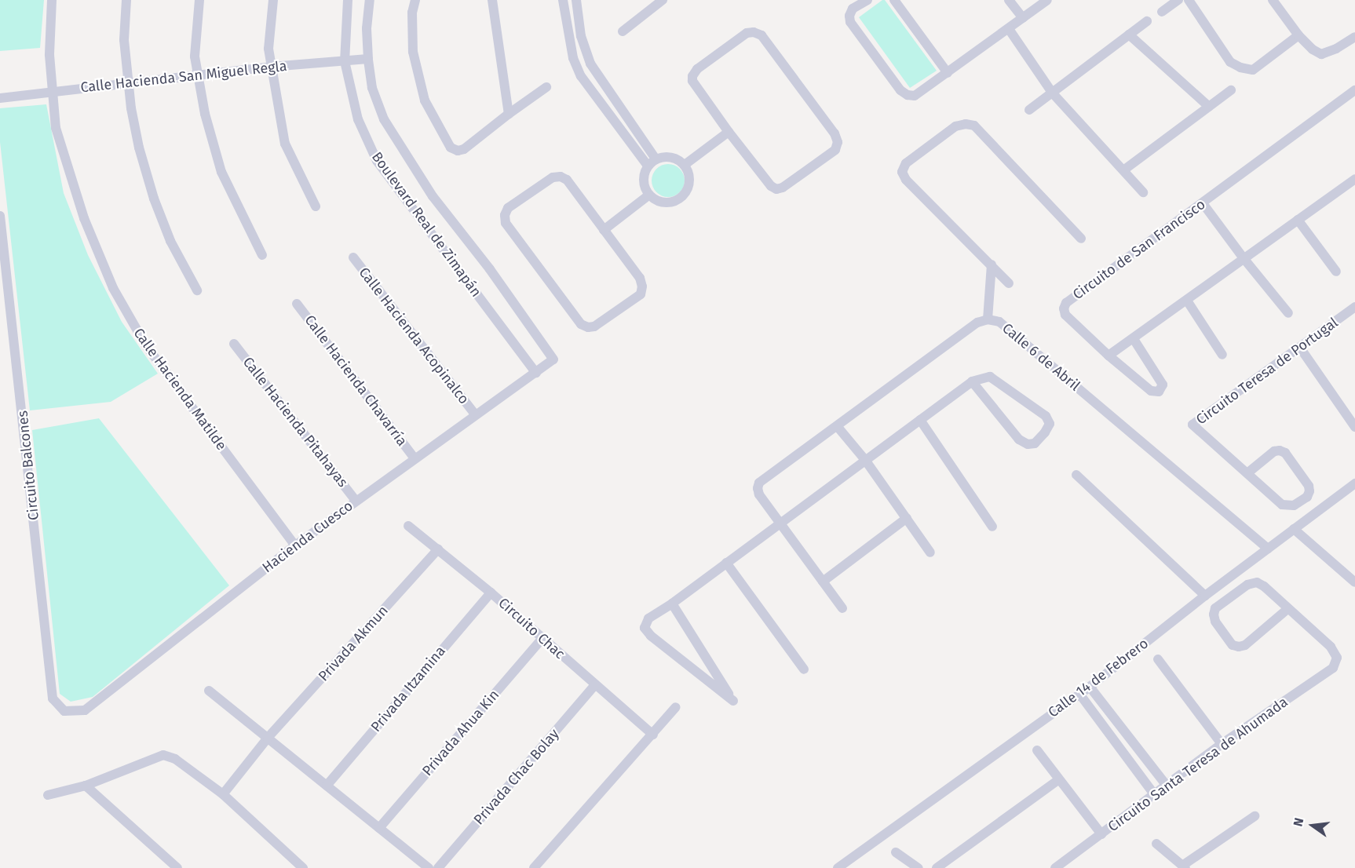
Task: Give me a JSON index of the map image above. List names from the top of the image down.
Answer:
{
  "streets": {
    "street": [
      "Calle Hacienda San Miguel Regla",
      "Boulevard Real de Zimapán",
      "Circuito de San Francisco",
      "Calle Hacienda Acopinalco",
      "Calle 6 de Abril",
      "Circuito Teresa de Portugal",
      "Calle Hacienda Chavarría",
      "Calle Hacienda Matilde",
      "Calle Hacienda Pitahayas",
      "Circuito Balcones",
      "Hacienda Cuesco",
      "Circuito Chac",
      "Privada Akmun",
      "Calle 14 de Febrero",
      "Privada Itzamina",
      "Privada Ahua Kin",
      "Circuito Santa Teresa de Ahumada",
      "Privada Chac Bolay"
    ]
  },
  "crossings": [
    ["Calle Hacienda San Miguel Regla", "Boulevard Real de Zimapán"],
    ["Calle Hacienda San Miguel Regla", "Calle Hacienda Matilde"],
    ["Boulevard Real de Zimapán", "Hacienda Cuesco"],
    ["Calle Hacienda Acopinalco", "Hacienda Cuesco"],
    ["Calle 6 de Abril", "Calle 14 de Febrero"],
    ["Calle Hacienda Chavarría", "Hacienda Cuesco"],
    ["Calle Hacienda Matilde", "Hacienda Cuesco"],
    ["Calle Hacienda Pitahayas", "Hacienda Cuesco"],
    ["Circuito Balcones", "Hacienda Cuesco"],
    ["Circuito Chac", "Privada Akmun"],
    ["Circuito Chac", "Privada Itzamina"],
    ["Circuito Chac", "Privada Ahua Kin"],
    ["Circuito Chac", "Privada Chac Bolay"]
  ],
  "north": "left"
}
